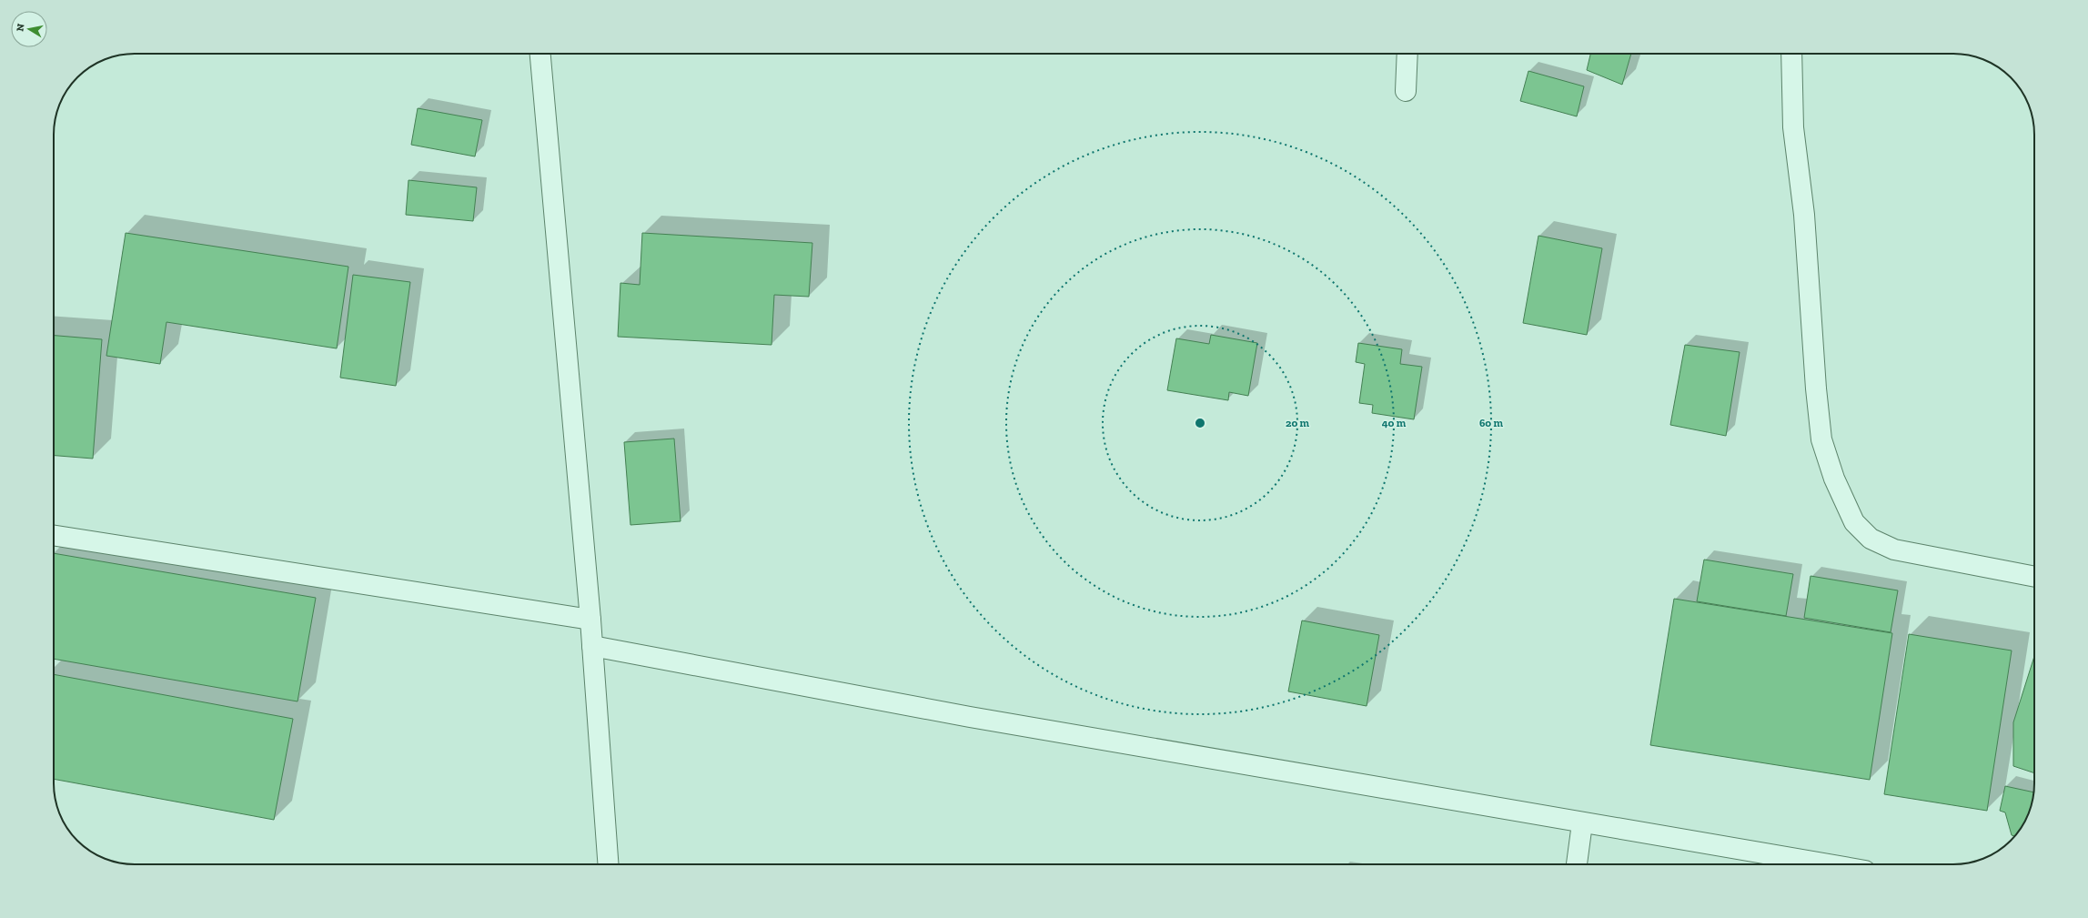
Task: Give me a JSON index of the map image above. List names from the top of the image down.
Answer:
{
  "north": "left",
  "rings": ["20 m", "40 m", "60 m"]
}
